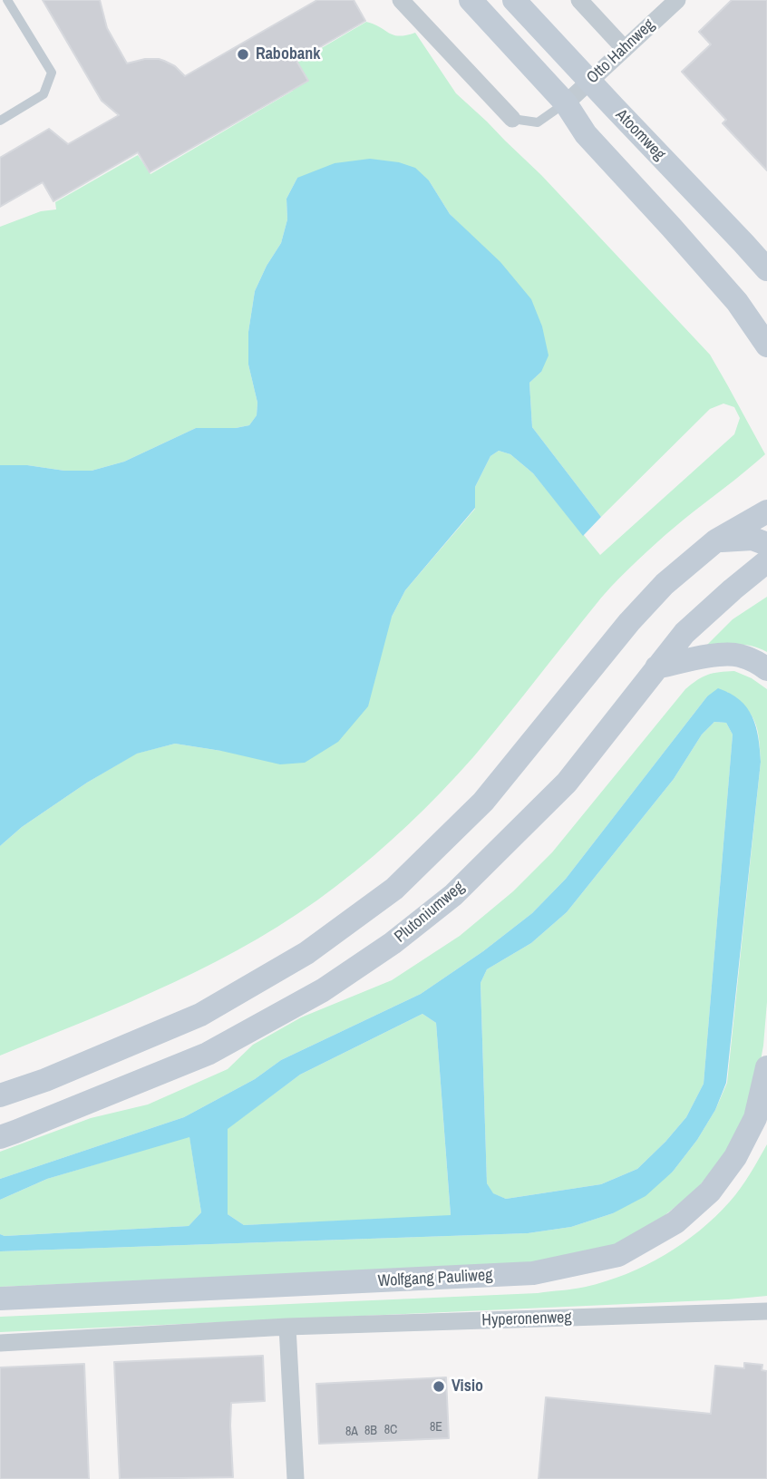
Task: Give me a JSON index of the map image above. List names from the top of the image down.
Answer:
{
  "streets": {
    "main road": ["Atoomweg", "Plutoniumweg", "Wolfgang Pauliweg"],
    "street": ["Otto Hahnweg", "Hyperonenweg"]
  },
  "crossings": [
    ["Otto Hahnweg", "Atoomweg"]
  ],
  "places": ["Rabobank", "Visio"],
  "house_numbers": [
    "8E",
    "8C",
    "8B",
    "8A"
  ]
}
